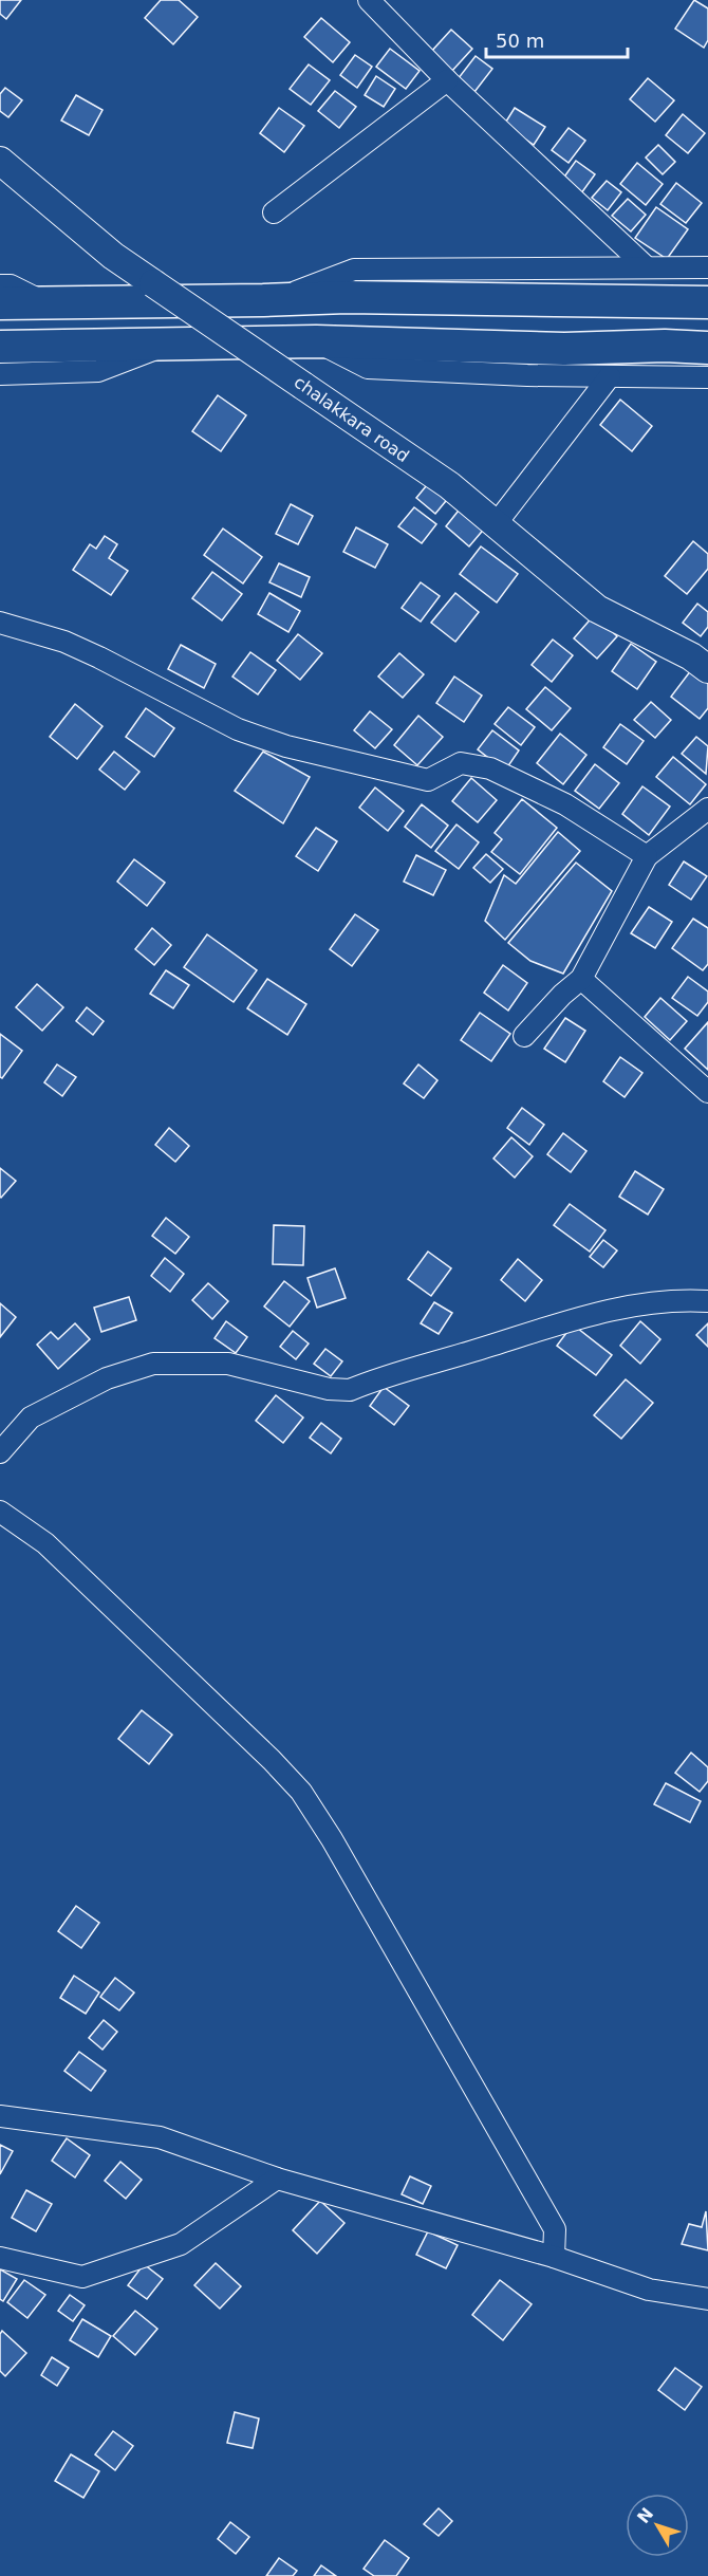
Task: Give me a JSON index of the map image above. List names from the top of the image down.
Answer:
{
  "streets": {
    "main road": ["chalakkara road"]
  },
  "scale_bar": "50 m",
  "north": "top left"
}
